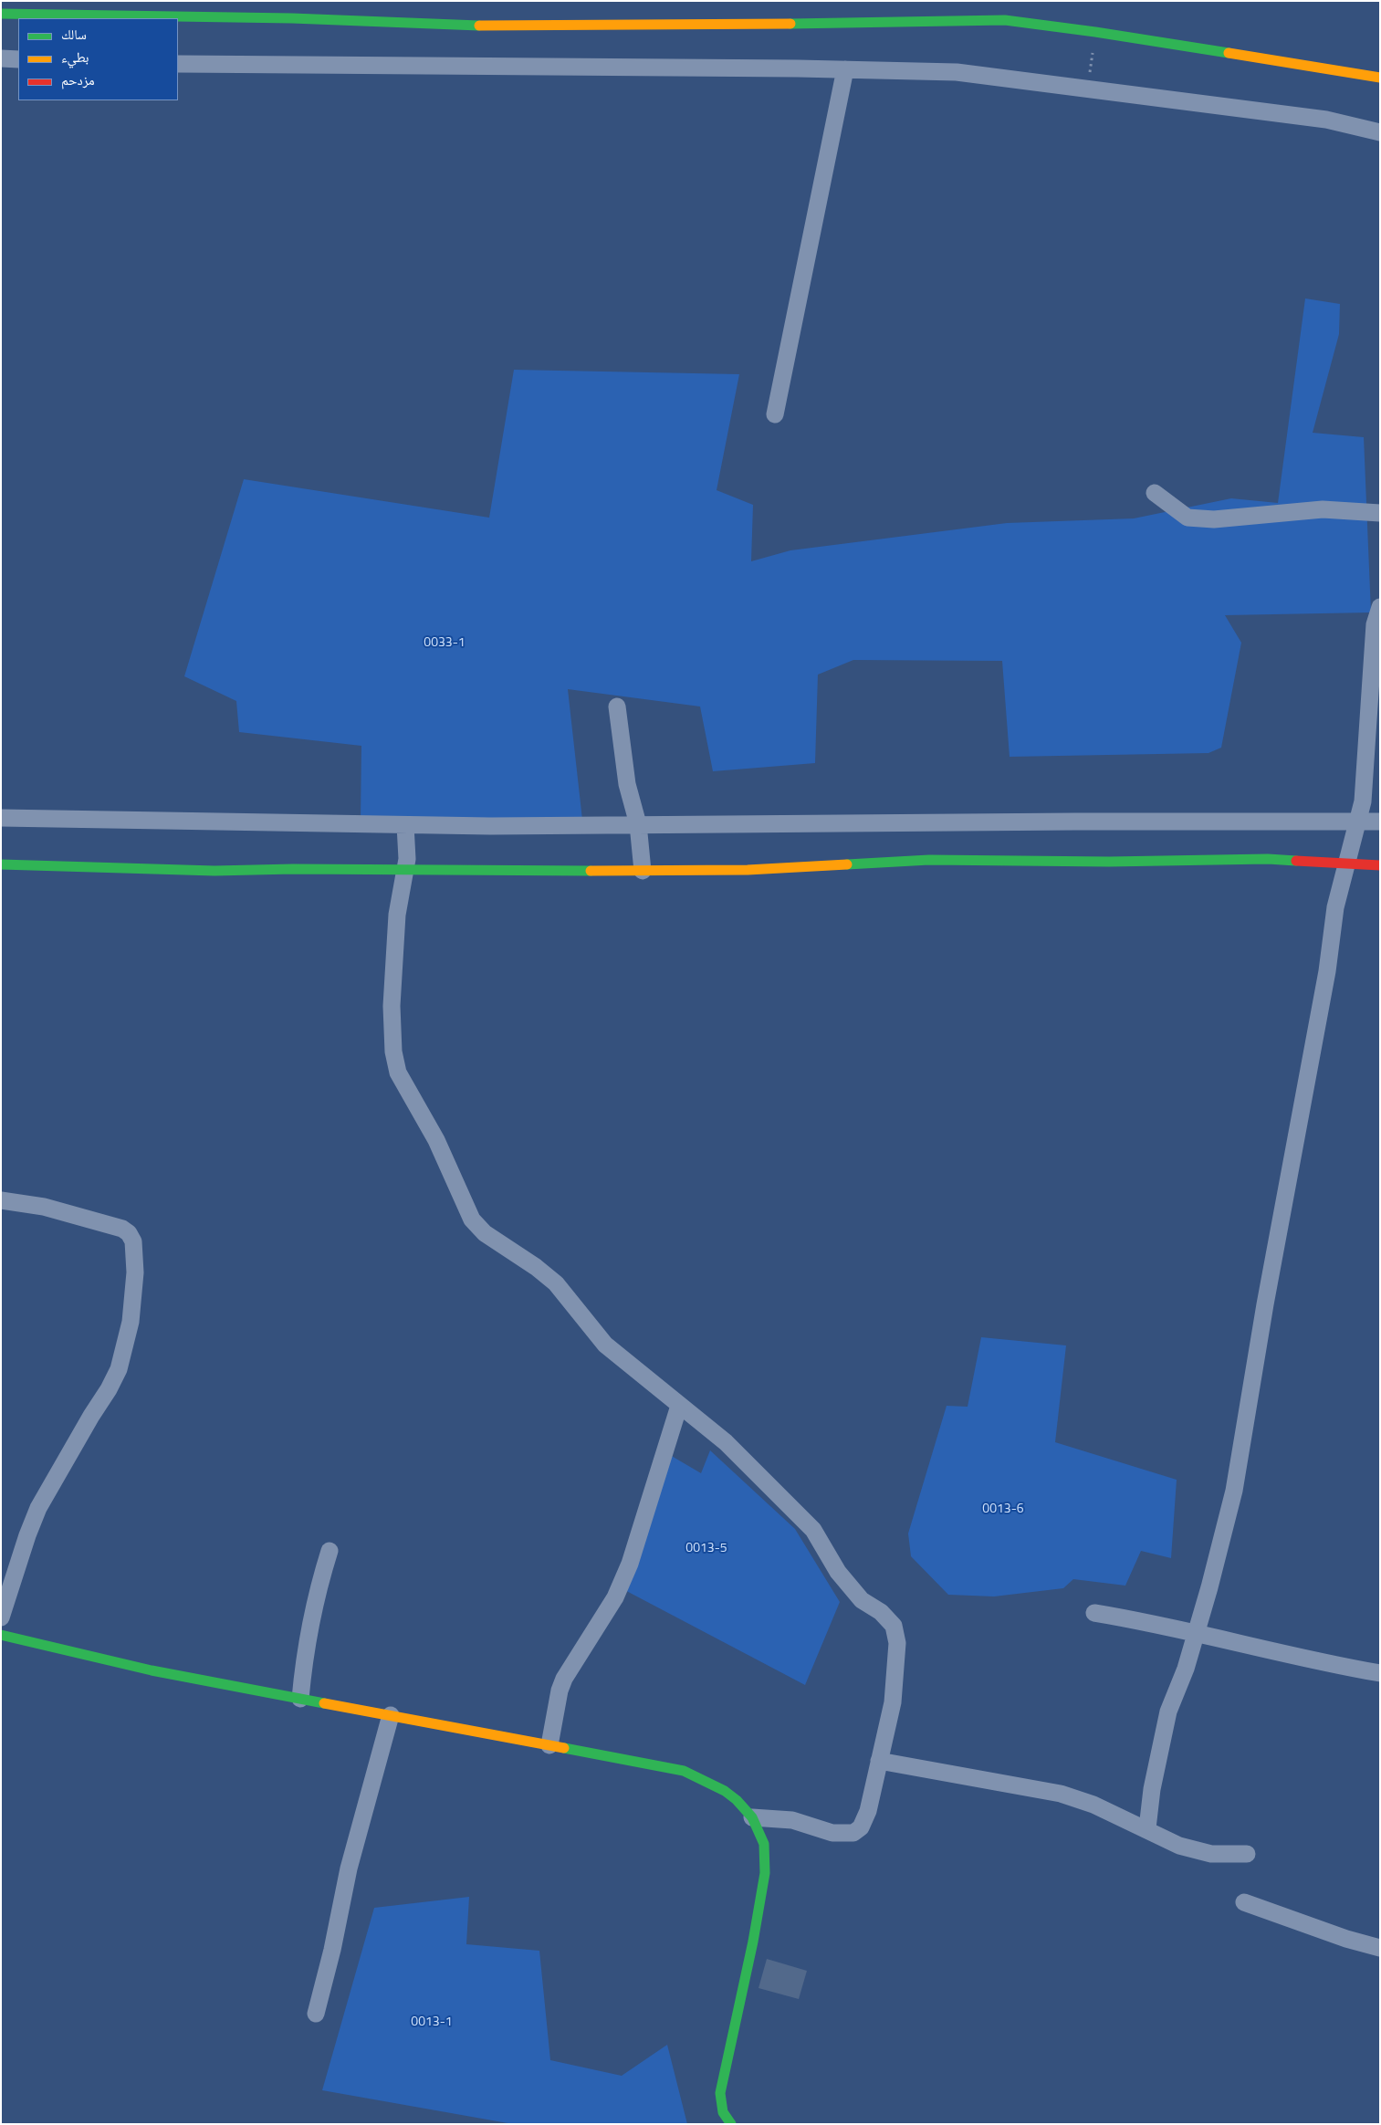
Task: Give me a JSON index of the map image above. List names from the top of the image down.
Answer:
{
  "parks": [
    "0033-1",
    "0013-6",
    "0013-5",
    "0013-1"
  ],
  "legend": ["سالك", "بطيء", "مزدحم"]
}
